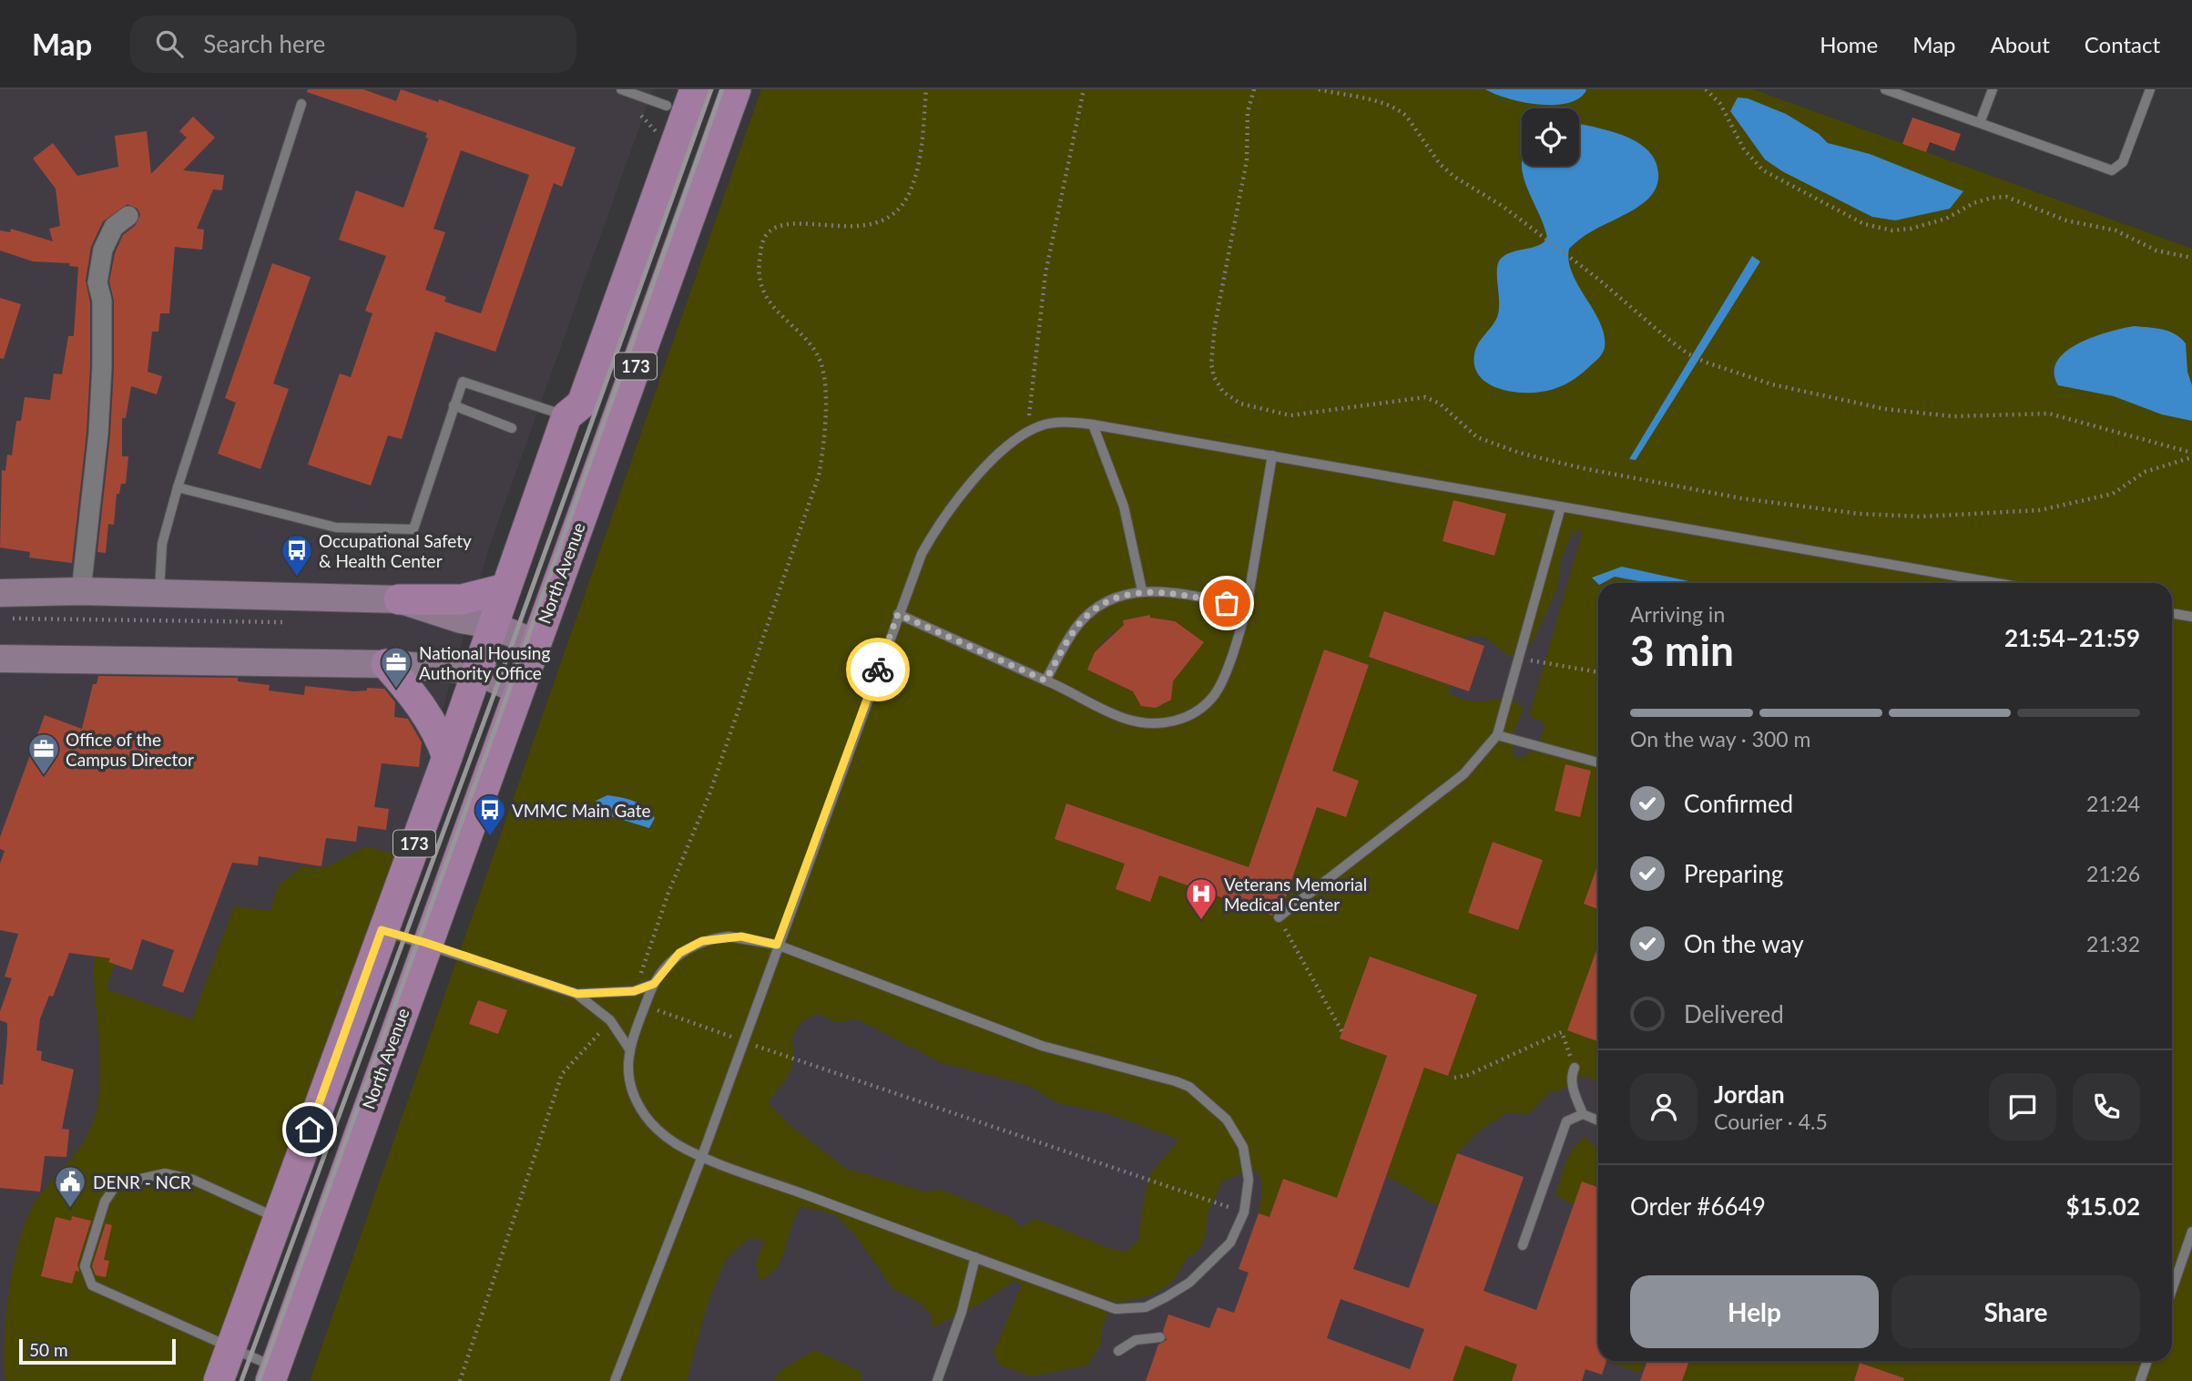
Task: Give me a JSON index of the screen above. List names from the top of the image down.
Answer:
{
  "streets": {
    "main road": ["173", "North Avenue"]
  },
  "places": {
    "bus stop": ["Occupational Safety & Health Center", "VMMC Main Gate"],
    "office": ["National Housing Authority Office", "Office of the Campus Director"],
    "hospital": ["Veterans Memorial Medical Center"],
    "public building": ["DENR - NCR"]
  },
  "scale_bar": "50 m",
  "page": {
    "header": "Map",
    "search": "Search here",
    "nav": [
      "Home",
      "Map",
      "About",
      "Contact"
    ],
    "heading": ["3 min", "Arriving in", "21:54–21:59"],
    "panel": [
      "Jordan",
      "Courier · 4.5",
      "Order #6649",
      "$15.02"
    ],
    "bar": "On the way · 300 m",
    "list": [
      ["Confirmed", "21:24"],
      ["Preparing", "21:26"],
      ["On the way", "21:32"],
      "Delivered"
    ],
    "buttons": ["Help", "Share"],
    "scale": "50 m"
  }
}
